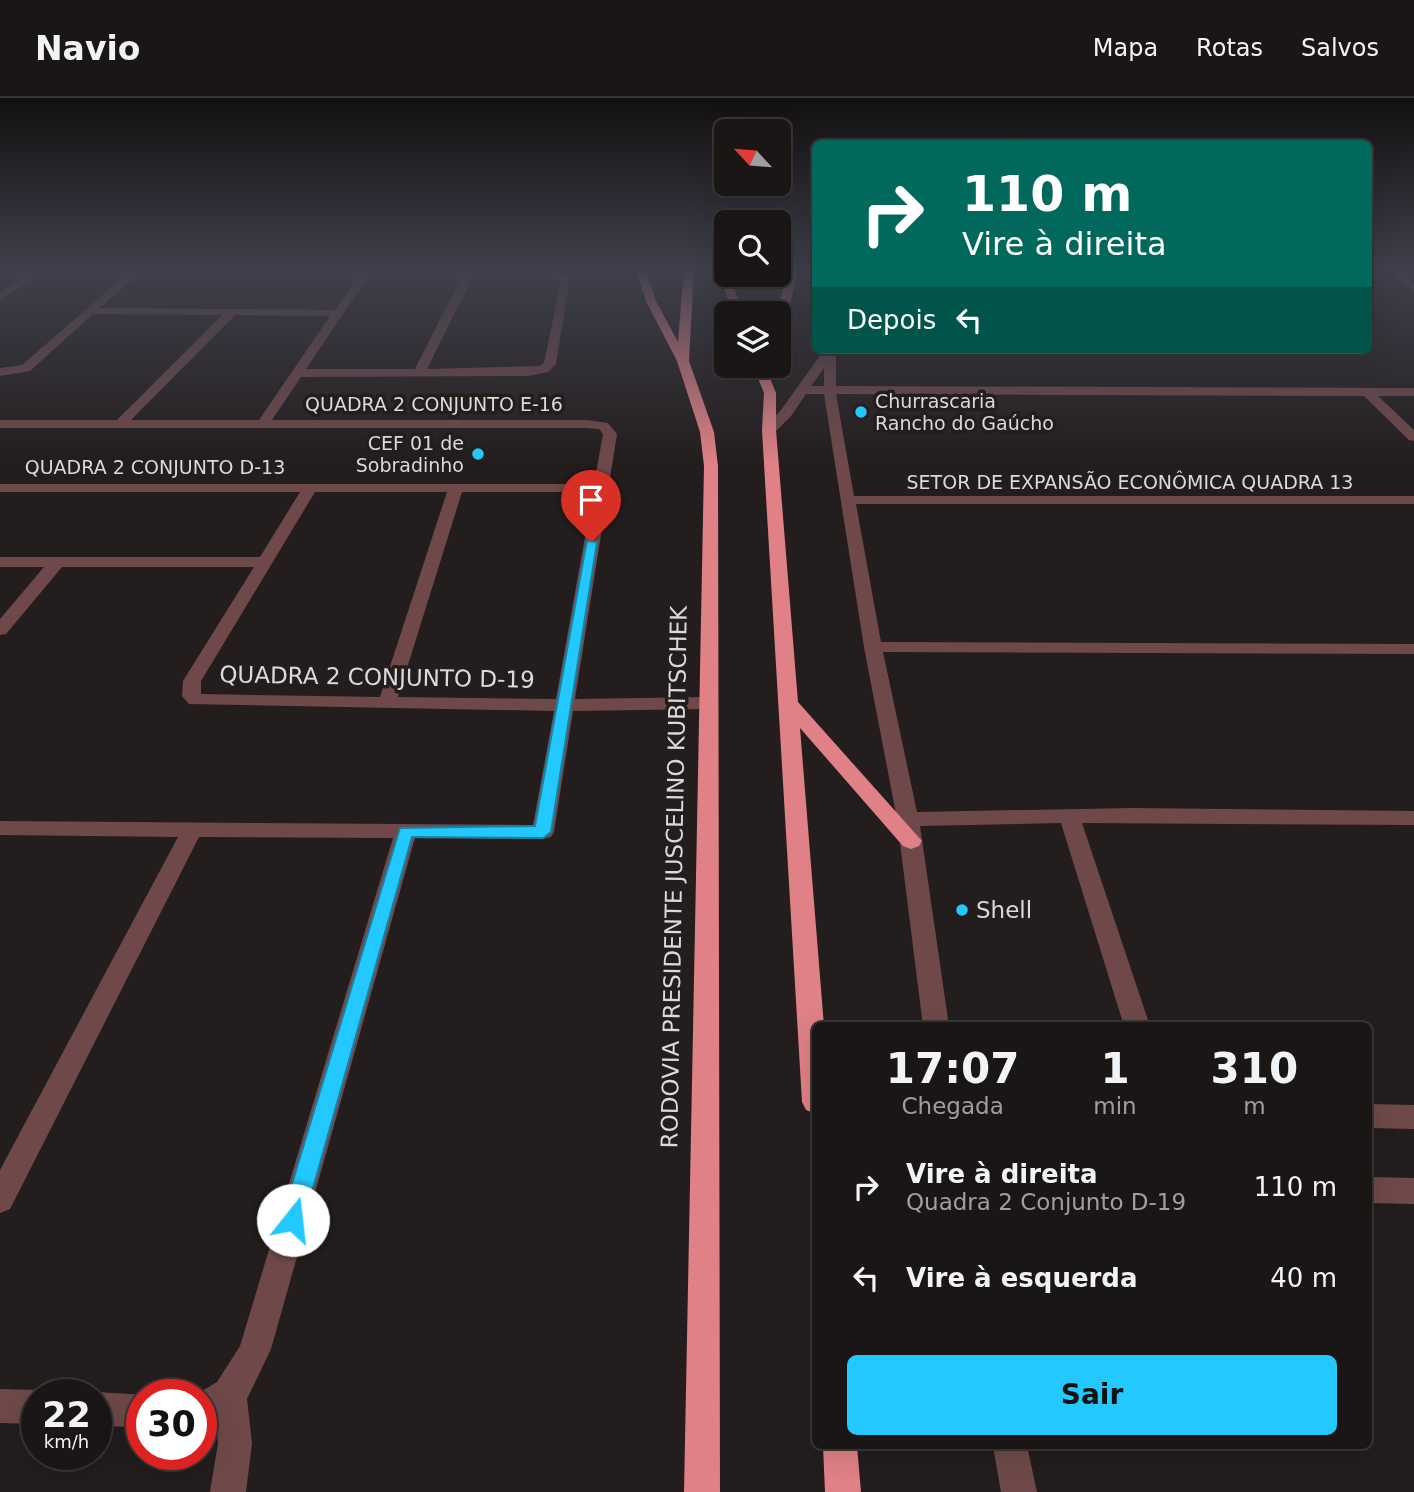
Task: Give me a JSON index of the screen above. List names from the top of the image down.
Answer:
{
  "streets": {
    "highway": ["RODOVIA PRESIDENTE JUSCELINO KUBITSCHEK"],
    "street": [
      "QUADRA 2 CONJUNTO E-16",
      "QUADRA 2 CONJUNTO D-13",
      "SETOR DE EXPANSÃO ECONÔMICA QUADRA 13",
      "QUADRA 2 CONJUNTO D-19"
    ]
  },
  "crossings": [
    ["QUADRA 2 CONJUNTO E-16", "QUADRA 2 CONJUNTO D-13"],
    ["QUADRA 2 CONJUNTO D-19", "RODOVIA PRESIDENTE JUSCELINO KUBITSCHEK"]
  ],
  "places": ["Churrascaria Rancho do Gaúcho", "CEF 01 de Sobradinho", "Shell"],
  "north": "top left",
  "page": {
    "header": "Navio",
    "nav": ["Mapa", "Rotas", "Salvos"],
    "turn": ["110 m", "Vire à direita"],
    "then": "Depois",
    "eta": [
      "17:07",
      "Chegada",
      "1",
      "min",
      "310",
      "m"
    ],
    "list": [
      {
        "name": "Vire à direita",
        "note": "Quadra 2 Conjunto D-19",
        "value": "110 m"
      },
      {
        "name": "Vire à esquerda",
        "value": "40 m"
      }
    ],
    "buttons": "Sair",
    "speed": "22 km/h",
    "limit": "30"
  }
}
